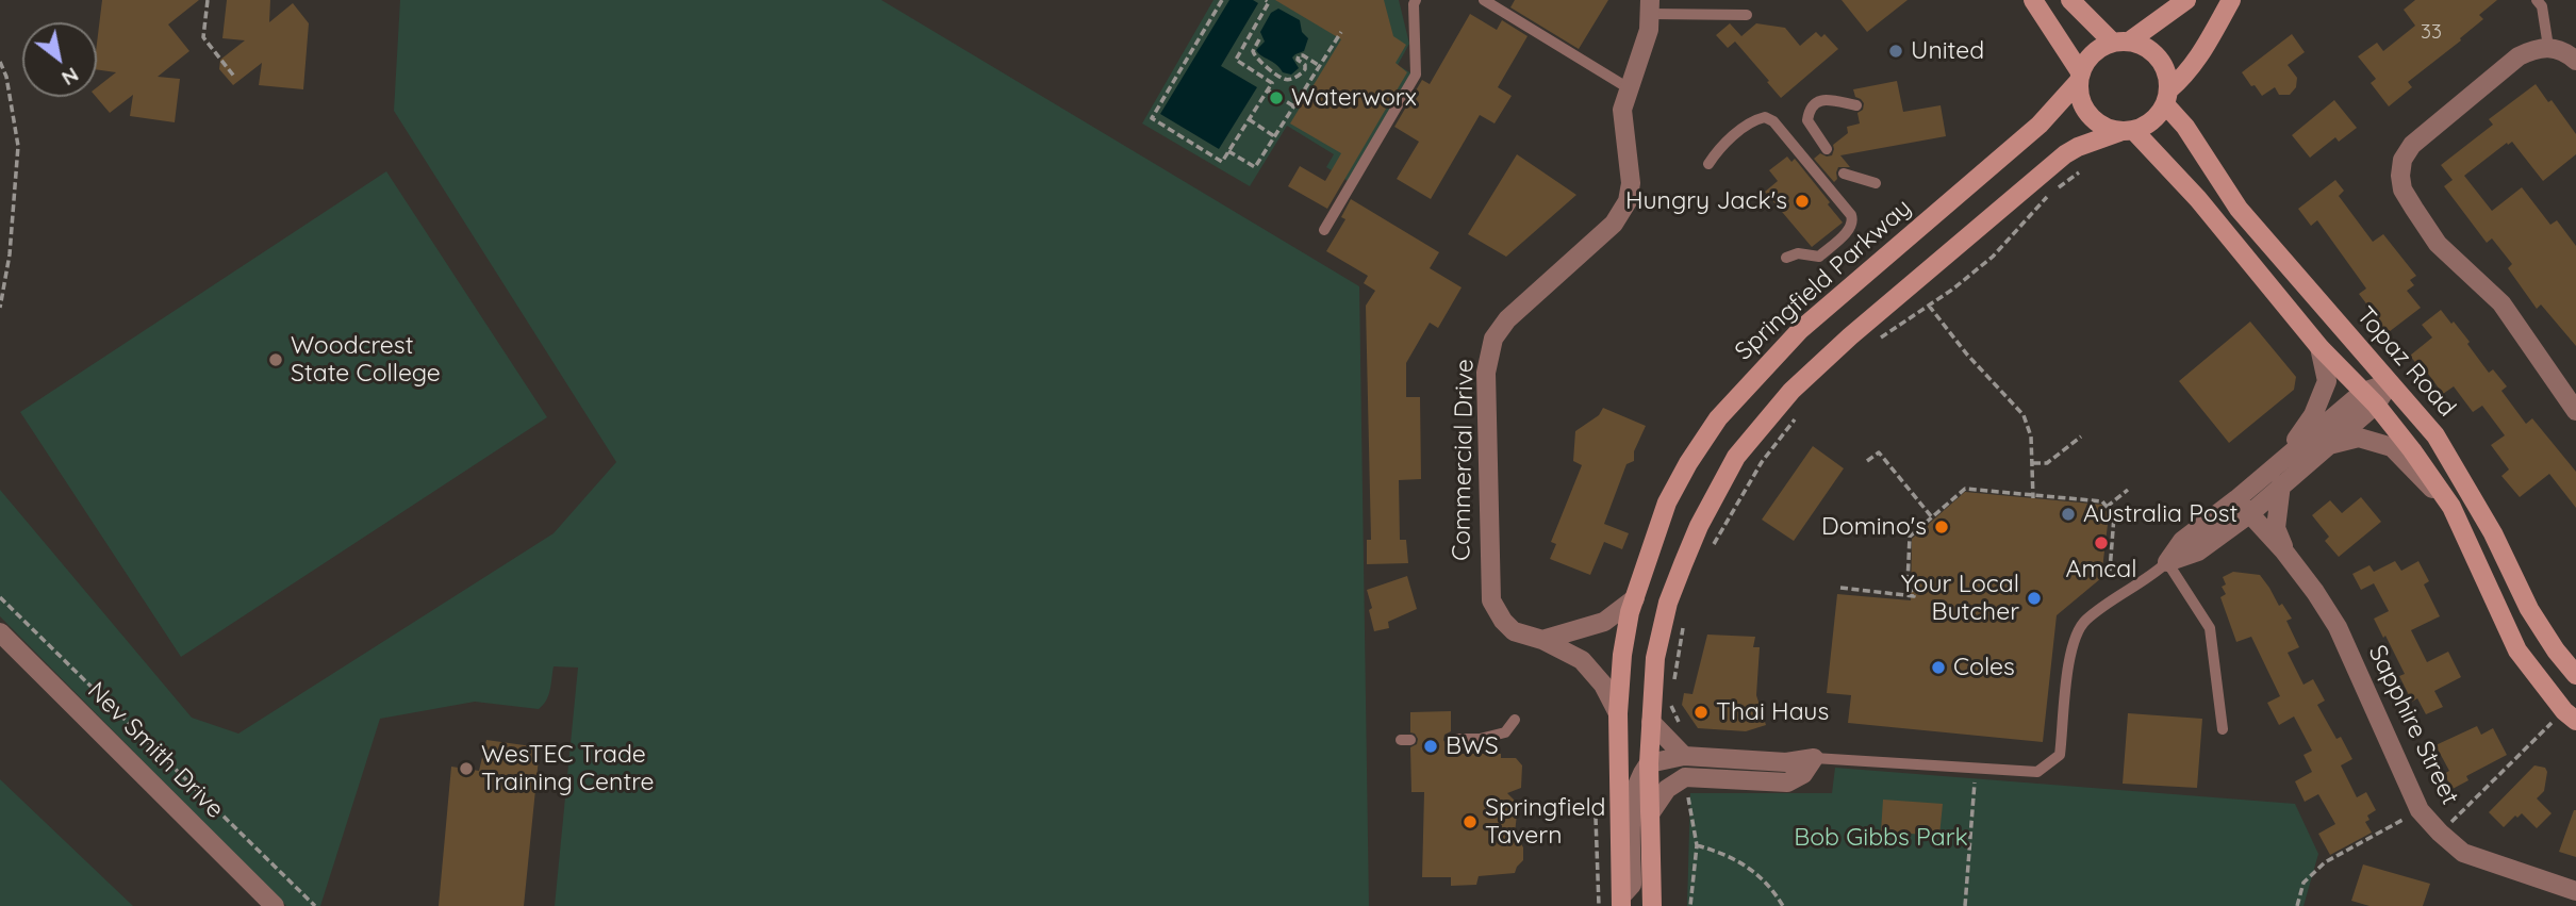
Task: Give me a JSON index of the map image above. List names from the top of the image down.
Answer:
{
  "streets": {
    "main road": ["Springfield Parkway", "Topaz Road"],
    "street": ["Commercial Drive", "Sapphire Street", "Nev Smith Drive"]
  },
  "crossings": [
    ["Springfield Parkway", "Topaz Road"],
    ["Springfield Parkway", "Commercial Drive"]
  ],
  "parks": ["Bob Gibbs Park"],
  "places": [
    "United",
    "Waterworx",
    "Hungry Jack's",
    "Woodcrest State College",
    "Australia Post",
    "Domino's",
    "Amcal",
    "Your Local Butcher",
    "Coles",
    "Thai Haus",
    "BWS",
    "WesTEC Trade Training Centre",
    "Springfield Tavern"
  ],
  "house_numbers": ["33"],
  "north": "bottom right"
}
